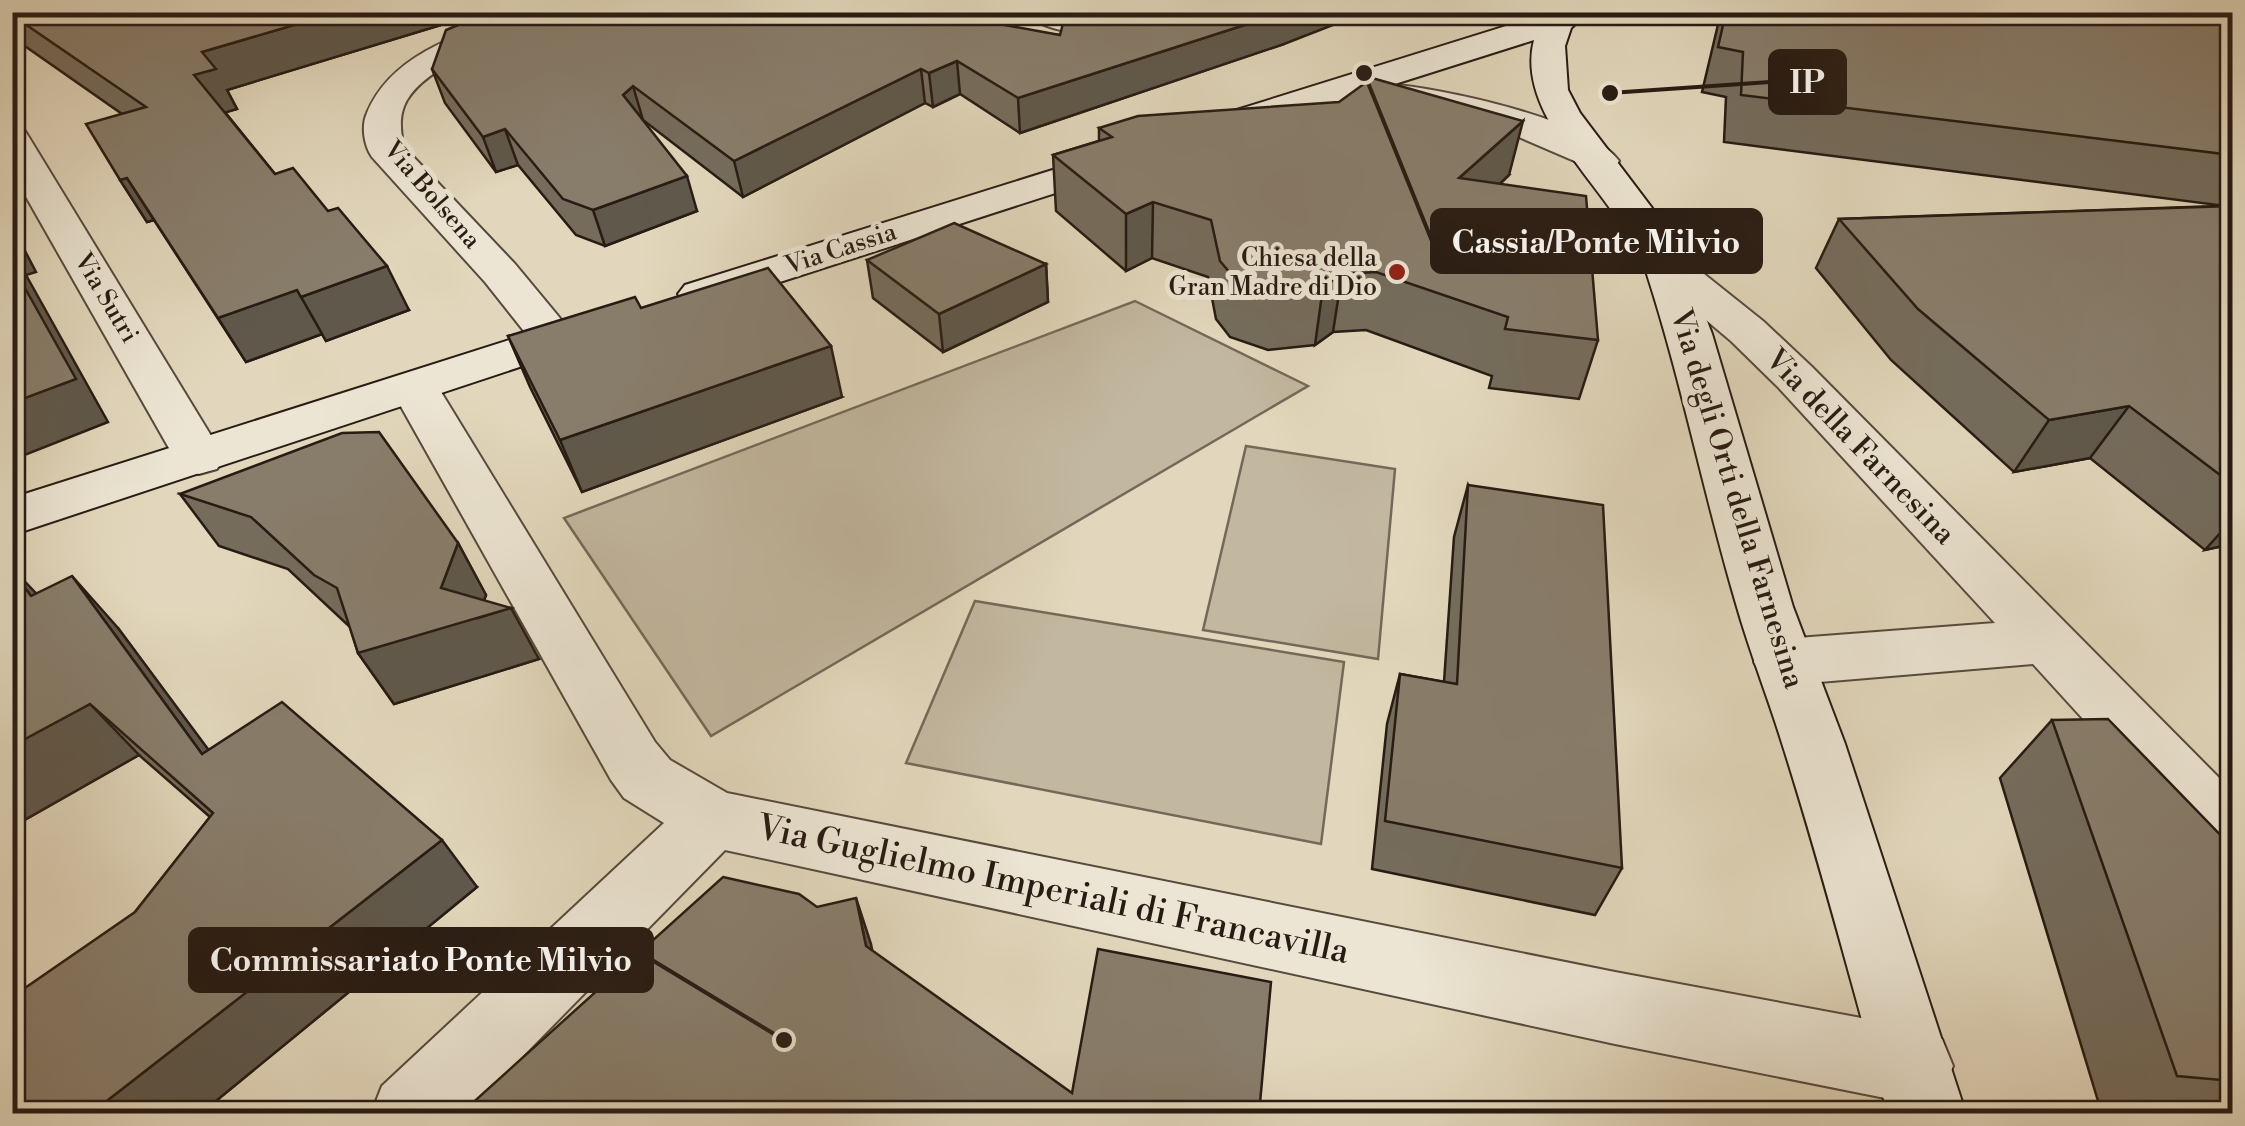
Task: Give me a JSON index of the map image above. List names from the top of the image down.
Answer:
{
  "streets": {
    "street": [
      "Via Bolsena",
      "Via Cassia",
      "Via Sutri",
      "Via della Farnesina",
      "Via degli Orti della Farnesina",
      "Via Guglielmo Imperiali di Francavilla"
    ]
  },
  "crossings": [
    ["Via Bolsena", "Via Cassia"],
    ["Via Cassia", "Via Sutri"],
    ["Via Cassia", "Via degli Orti della Farnesina"],
    ["Via Cassia", "Via Guglielmo Imperiali di Francavilla"],
    ["Via della Farnesina", "Via degli Orti della Farnesina"],
    ["Via degli Orti della Farnesina", "Via Guglielmo Imperiali di Francavilla"]
  ],
  "places": [
    "Cassia/Ponte Milvio",
    "IP",
    "Chiesa della Gran Madre di Dio",
    "Commissariato Ponte Milvio"
  ]
}
